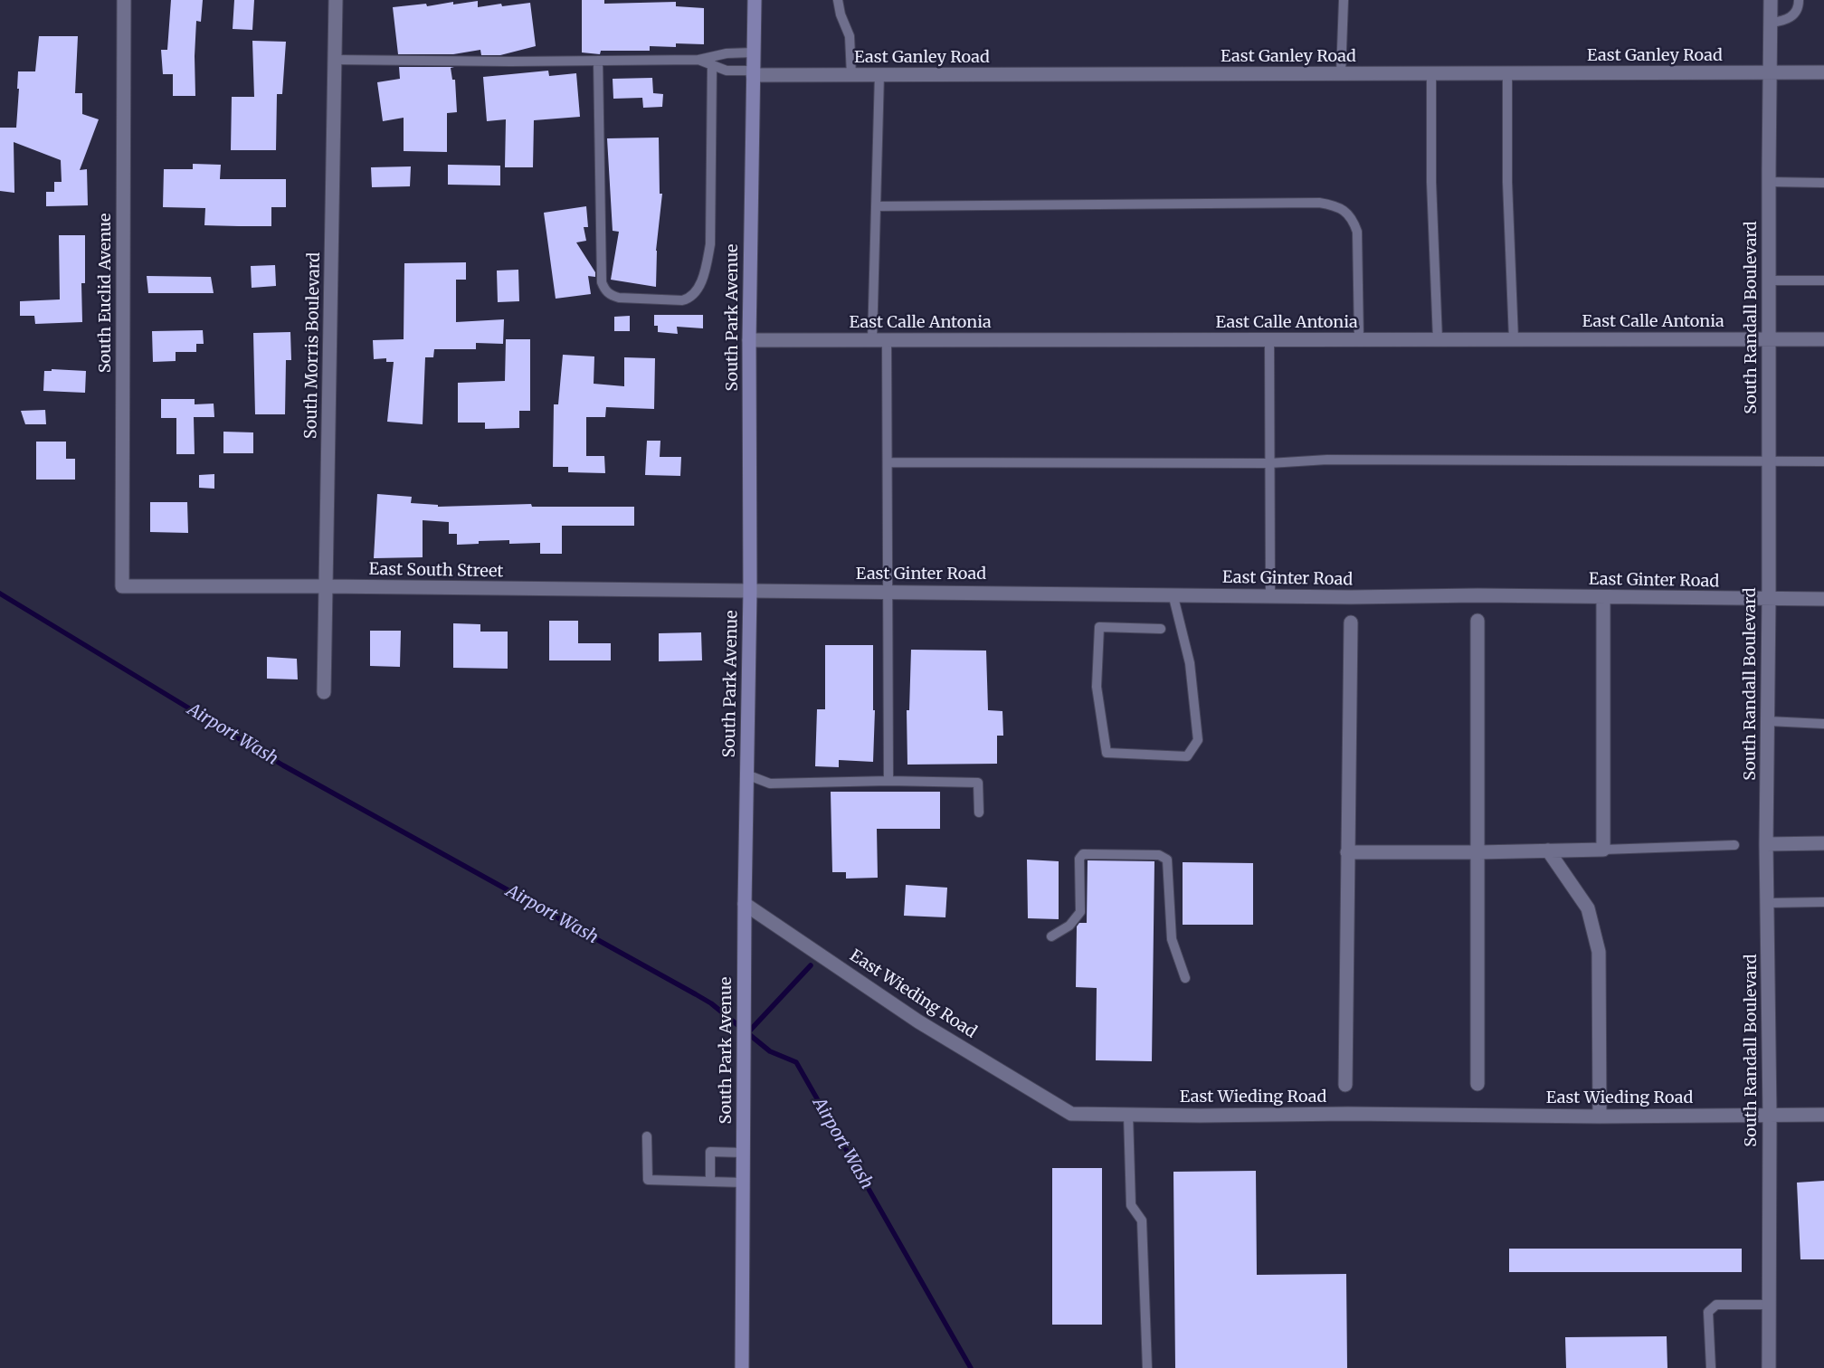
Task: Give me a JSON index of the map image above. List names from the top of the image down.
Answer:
{
  "streets": {
    "main road": ["South Park Avenue"],
    "street": [
      "East Ganley Road",
      "South Euclid Avenue",
      "South Randall Boulevard",
      "East Calle Antonia",
      "South Morris Boulevard",
      "East South Street",
      "East Ginter Road",
      "East Wieding Road"
    ]
  },
  "crossings": [
    ["East Ganley Road", "South Park Avenue"],
    ["East Ganley Road", "South Randall Boulevard"],
    ["South Euclid Avenue", "East South Street"],
    ["South Park Avenue", "East Calle Antonia"],
    ["South Park Avenue", "East South Street"],
    ["South Park Avenue", "East Ginter Road"],
    ["South Park Avenue", "East Wieding Road"],
    ["South Randall Boulevard", "East Calle Antonia"],
    ["South Randall Boulevard", "East Ginter Road"],
    ["South Randall Boulevard", "East Wieding Road"],
    ["South Morris Boulevard", "East South Street"],
    ["East South Street", "East Ginter Road"]
  ],
  "water": ["Airport Wash"]
}
